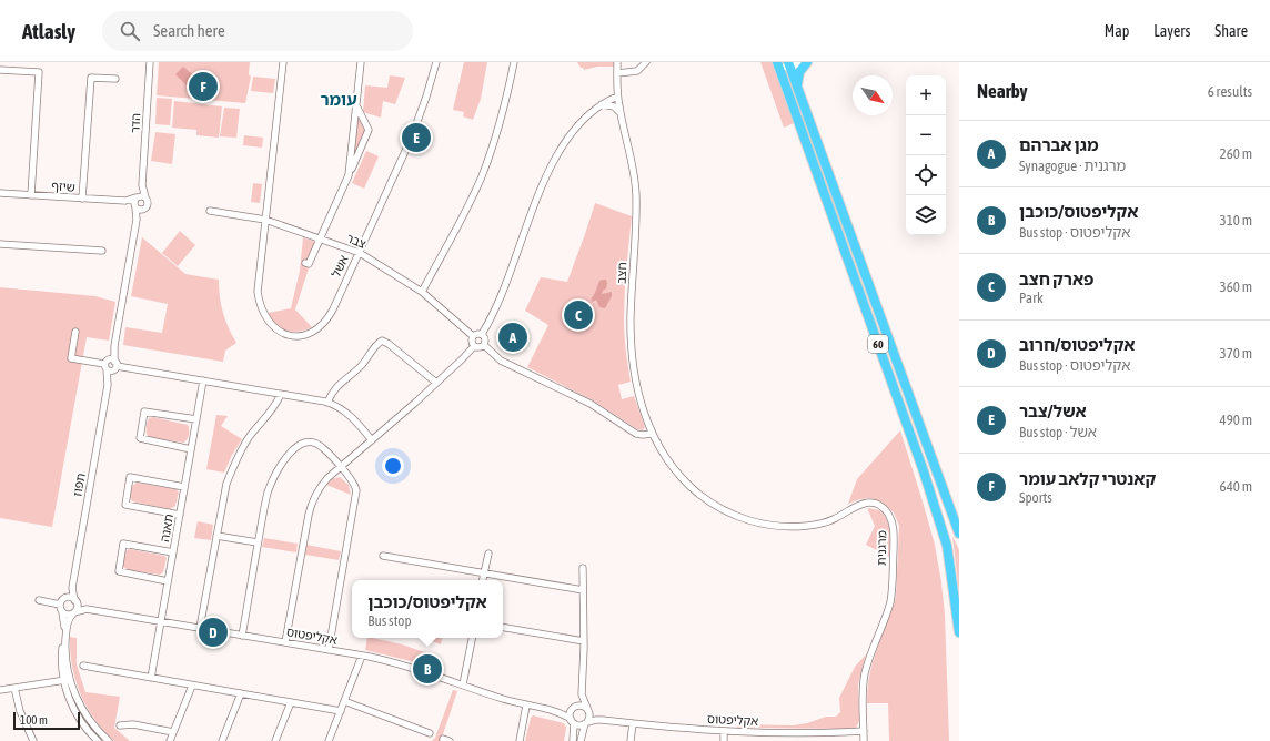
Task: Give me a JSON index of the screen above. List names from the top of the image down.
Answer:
{
  "streets": {
    "highway": ["60"],
    "street": [
      "הדר",
      "שיזף",
      "צבר",
      "אשל",
      "חצב",
      "תפוז",
      "תאנה",
      "מרגנית",
      "אקליפטוס"
    ]
  },
  "crossings": [
    ["הדר", "שיזף"],
    ["הדר", "תפוז"],
    ["שיזף", "תפוז"],
    ["צבר", "אשל"],
    ["חצב", "מרגנית"],
    ["תפוז", "אקליפטוס"],
    ["תאנה", "אקליפטוס"],
    ["מרגנית", "אקליפטוס"]
  ],
  "districts": ["עומר"],
  "scale_bar": "100 m",
  "north": "bottom right",
  "page": {
    "header": "Atlasly",
    "search": "Search here",
    "nav": ["Map", "Layers", "Share"],
    "heading": ["Nearby", "6 results"],
    "pins": [
      "F",
      "E",
      "C",
      "A",
      "D",
      "B"
    ],
    "map_buttons": ["+", "−"],
    "list": [
      {
        "mark": "A",
        "name": "מגן אברהם",
        "note": "Synagogue · מרגנית",
        "value": "260 m"
      },
      {
        "mark": "B",
        "name": "אקליפטוס/כוכבן",
        "note": "Bus stop · אקליפטוס",
        "value": "310 m"
      },
      {
        "mark": "C",
        "name": "פארק חצב",
        "note": "Park",
        "value": "360 m"
      },
      {
        "mark": "D",
        "name": "אקליפטוס/חרוב",
        "note": "Bus stop · אקליפטוס",
        "value": "370 m"
      },
      {
        "mark": "E",
        "name": "אשל/צבר",
        "note": "Bus stop · אשל",
        "value": "490 m"
      },
      {
        "mark": "F",
        "name": "קאנטרי קלאב עומר",
        "note": "Sports",
        "value": "640 m"
      }
    ],
    "popup": ["אקליפטוס/כוכבן", "Bus stop"],
    "scale": "100 m"
  }
}
